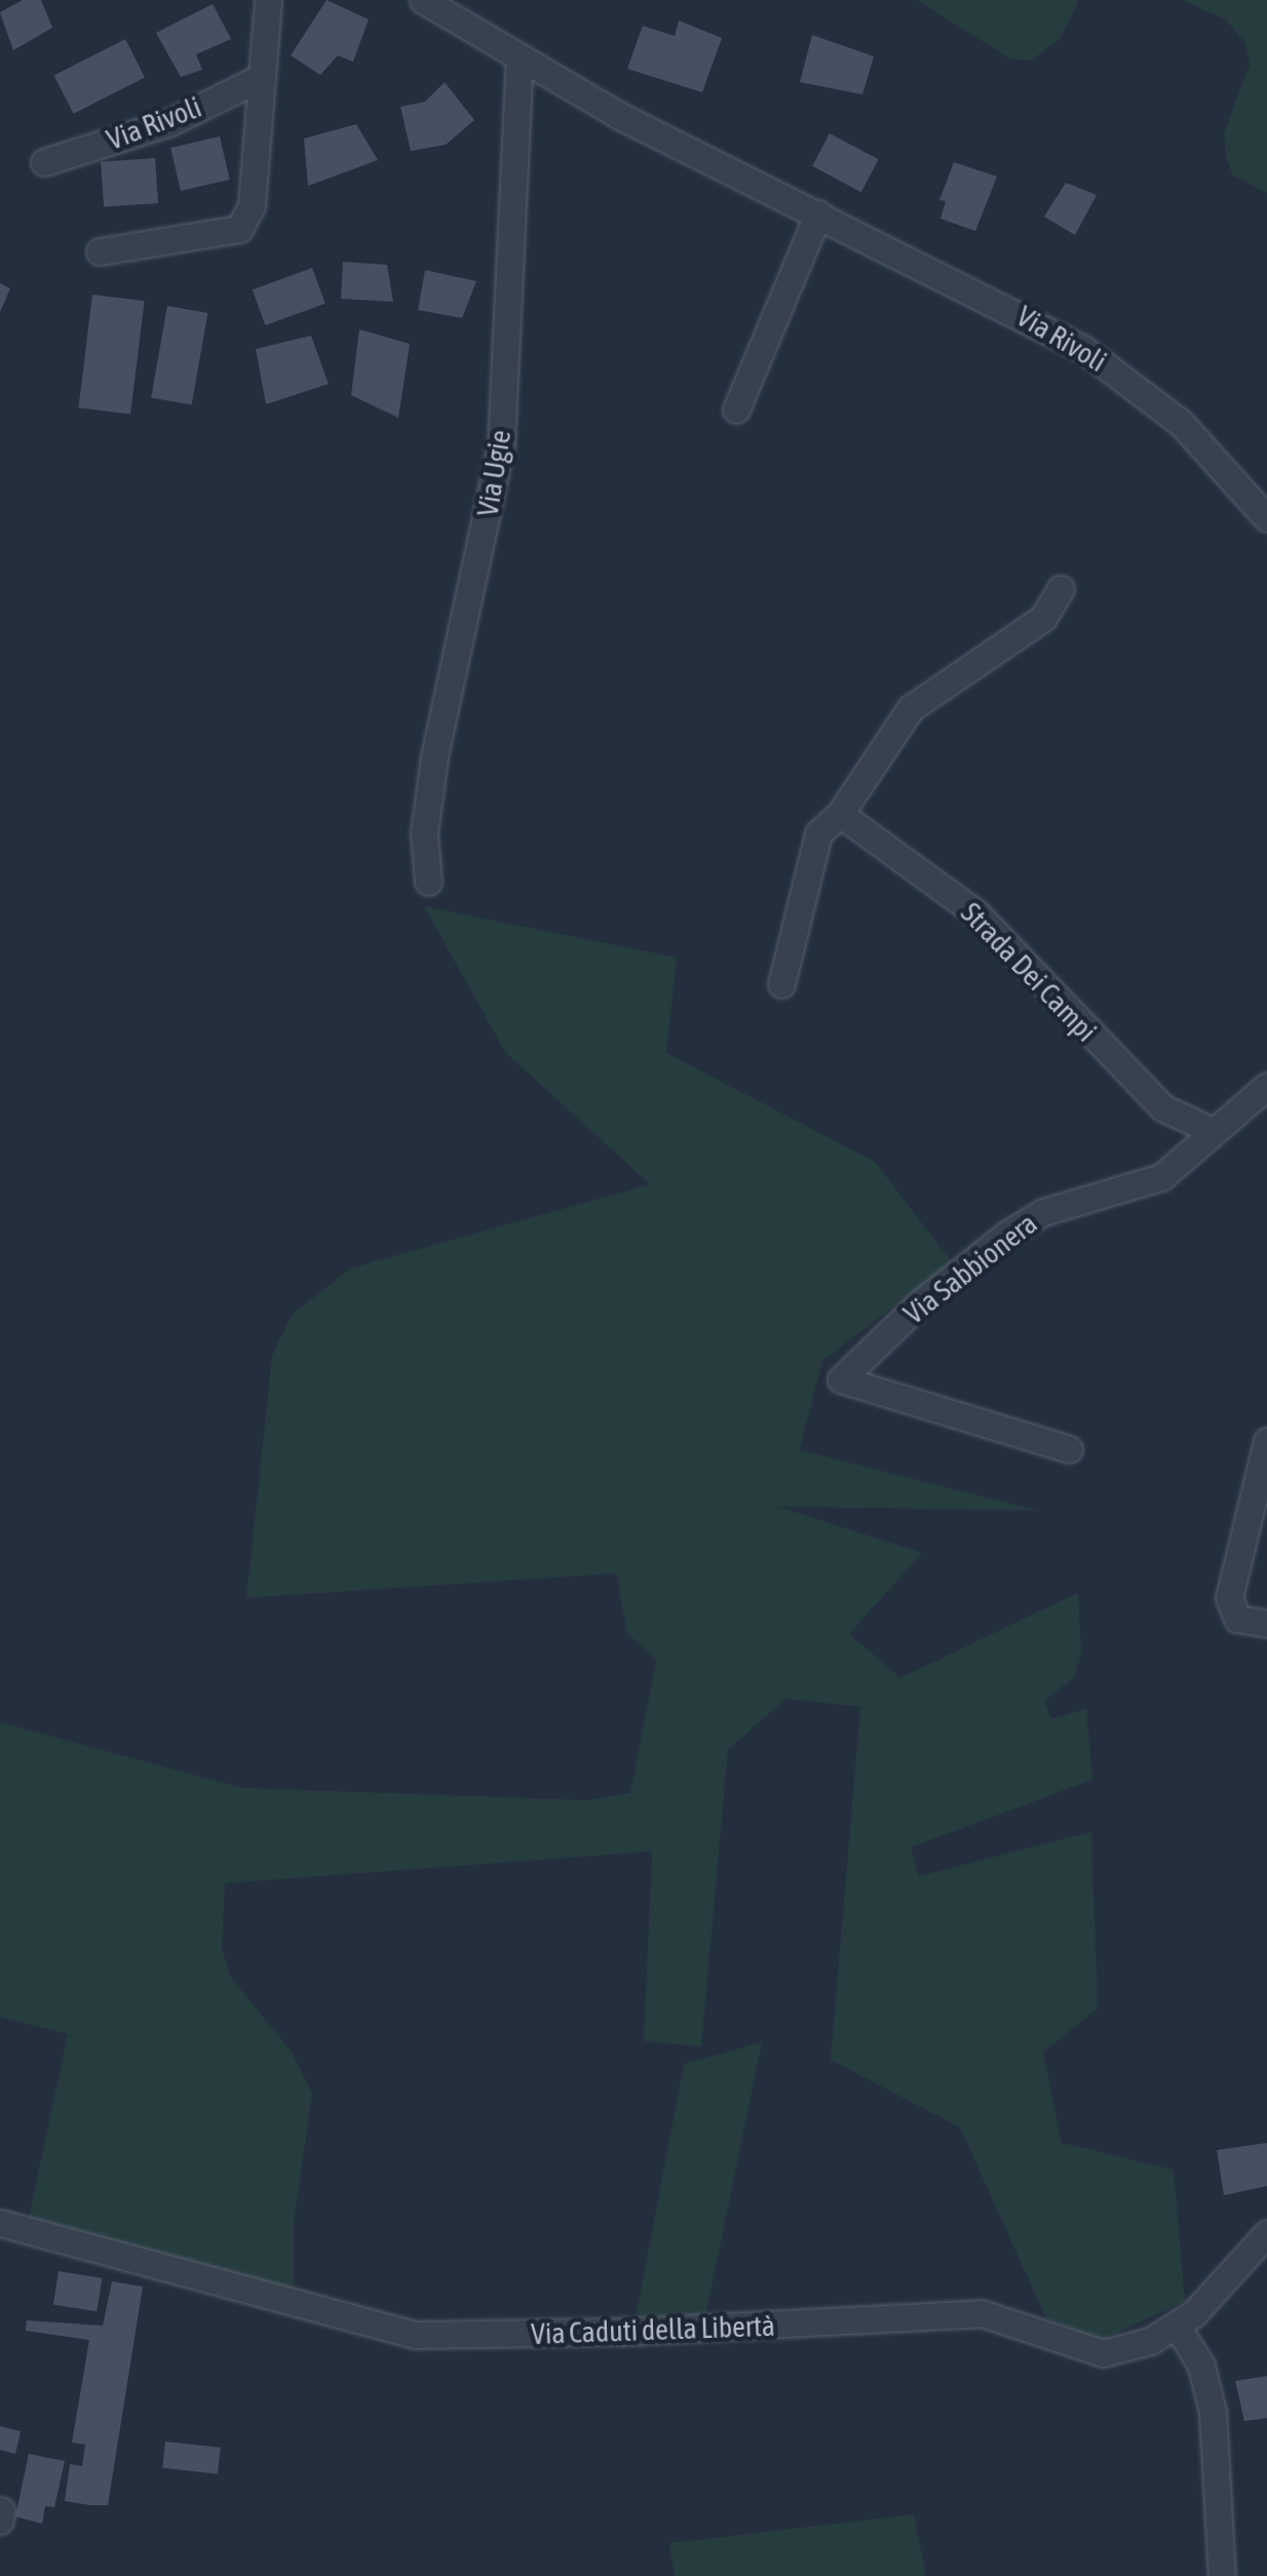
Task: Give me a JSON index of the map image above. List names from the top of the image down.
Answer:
{
  "streets": {
    "street": [
      "Via Rivoli",
      "Via Ugie",
      "Strada Dei Campi",
      "Via Sabbionera",
      "Via Caduti della Libertà"
    ]
  },
  "crossings": [
    ["Via Rivoli", "Via Ugie"],
    ["Strada Dei Campi", "Via Sabbionera"]
  ]
}
